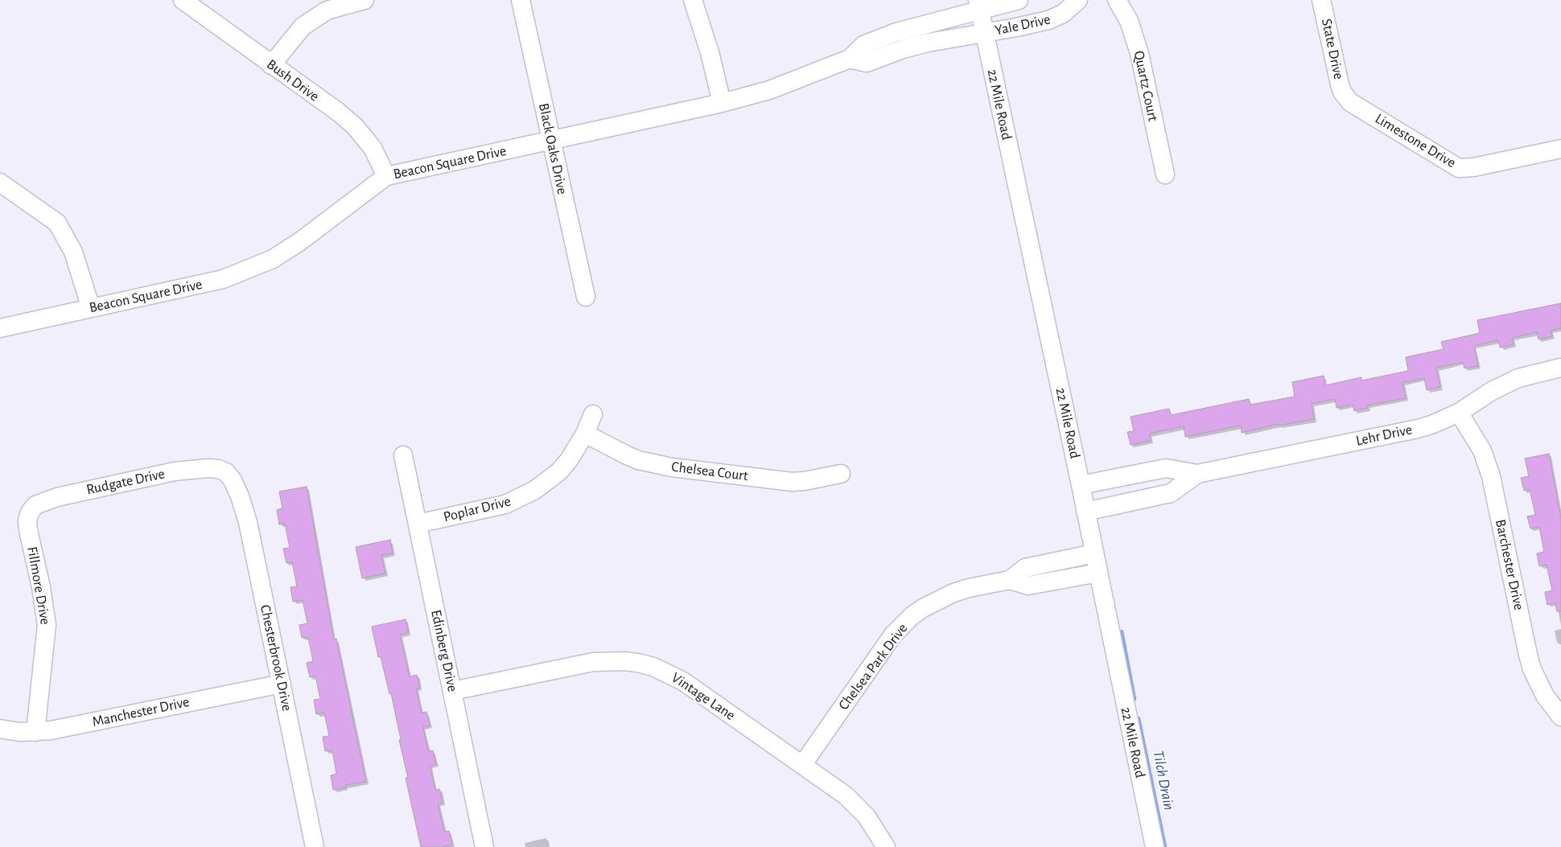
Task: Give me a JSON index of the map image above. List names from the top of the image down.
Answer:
{
  "streets": {
    "street": [
      "Yale Drive",
      "State Drive",
      "Bush Drive",
      "Quartz Court",
      "22 Mile Road",
      "Limestone Drive",
      "Black Oaks Drive",
      "Beacon Square Drive",
      "Lehr Drive",
      "Chelsea Court",
      "Rudgate Drive",
      "Poplar Drive",
      "Barchester Drive",
      "Fillmore Drive",
      "Edinberg Drive",
      "Chesterbrook Drive",
      "Chelsea Park Drive",
      "Vintage Lane",
      "Manchester Drive"
    ]
  },
  "crossings": [
    ["Yale Drive", "22 Mile Road"],
    ["Yale Drive", "Beacon Square Drive"],
    ["State Drive", "Limestone Drive"],
    ["Bush Drive", "Beacon Square Drive"],
    ["22 Mile Road", "Beacon Square Drive"],
    ["22 Mile Road", "Lehr Drive"],
    ["22 Mile Road", "Chelsea Park Drive"],
    ["Black Oaks Drive", "Beacon Square Drive"],
    ["Lehr Drive", "Barchester Drive"],
    ["Chelsea Court", "Poplar Drive"],
    ["Rudgate Drive", "Fillmore Drive"],
    ["Rudgate Drive", "Chesterbrook Drive"],
    ["Poplar Drive", "Edinberg Drive"],
    ["Fillmore Drive", "Manchester Drive"],
    ["Edinberg Drive", "Vintage Lane"],
    ["Chesterbrook Drive", "Manchester Drive"],
    ["Chelsea Park Drive", "Vintage Lane"]
  ],
  "water": ["Tilch Drain"]
}
